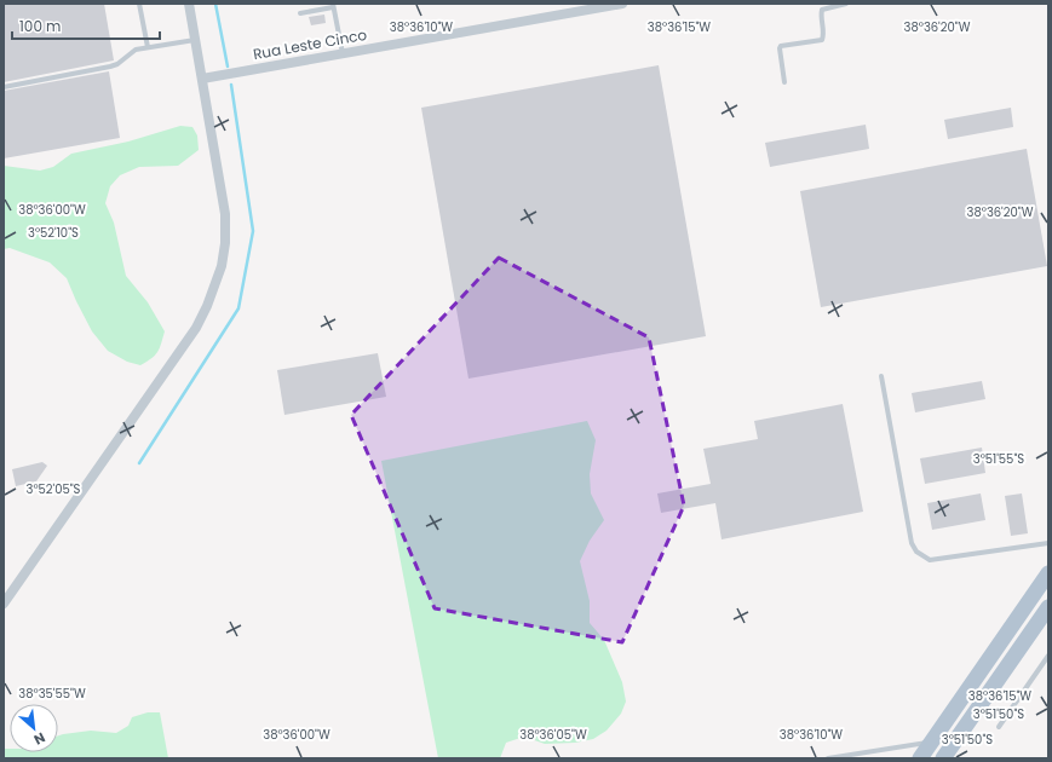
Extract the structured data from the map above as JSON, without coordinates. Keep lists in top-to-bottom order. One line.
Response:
{"streets":{"street":["Rua Leste Cinco"]},"scale_bar":"100 m","north":"bottom right","coordinates":["38°36'10\"W","38°36'15\"W","38°36'20\"W","38°36'00\"W","3°52'10\"S","3°51'55\"S","3°52'05\"S","38°35'55\"W","3°51'50\"S","38°36'05\"W"]}
